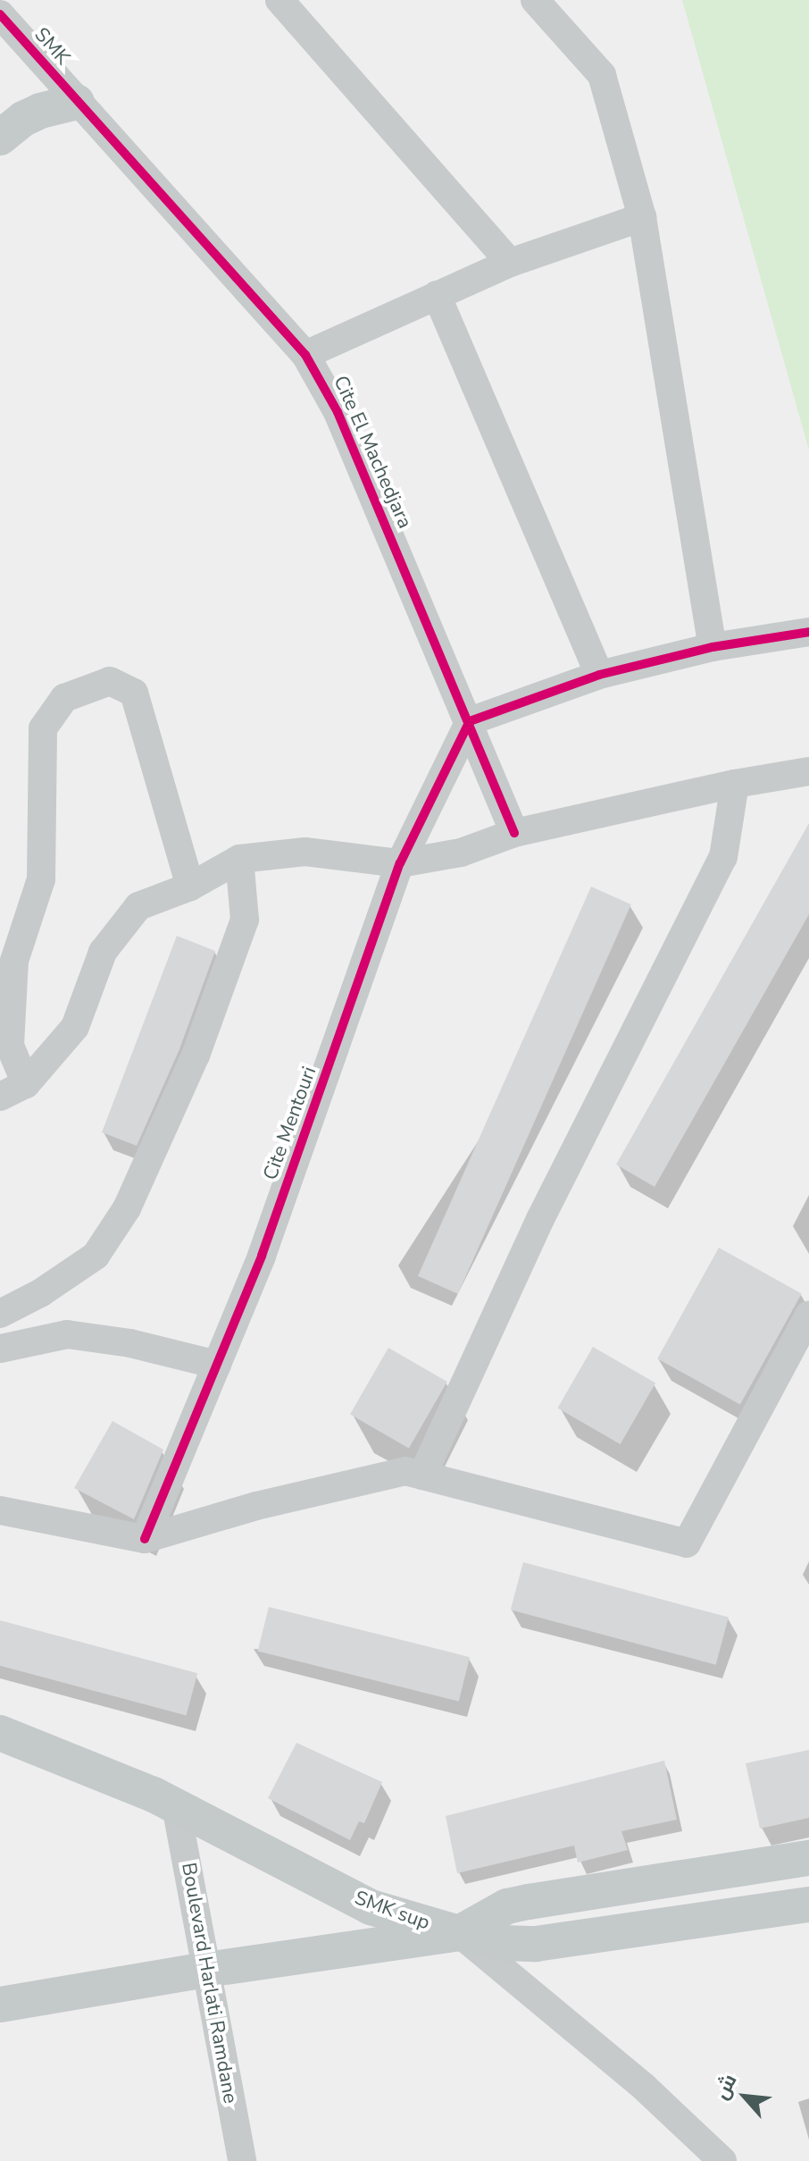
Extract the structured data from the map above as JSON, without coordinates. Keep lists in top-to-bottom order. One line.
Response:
{"streets":{"main road":["SMK sup"],"street":["SMK","Cite El Machedjara","Cite Mentouri","Boulevard Harlati Ramdane"]},"crossings":[["SMK","Cite El Machedjara"],["Cite El Machedjara","Cite Mentouri"],["SMK sup","Boulevard Harlati Ramdane"]],"north":"top left"}
